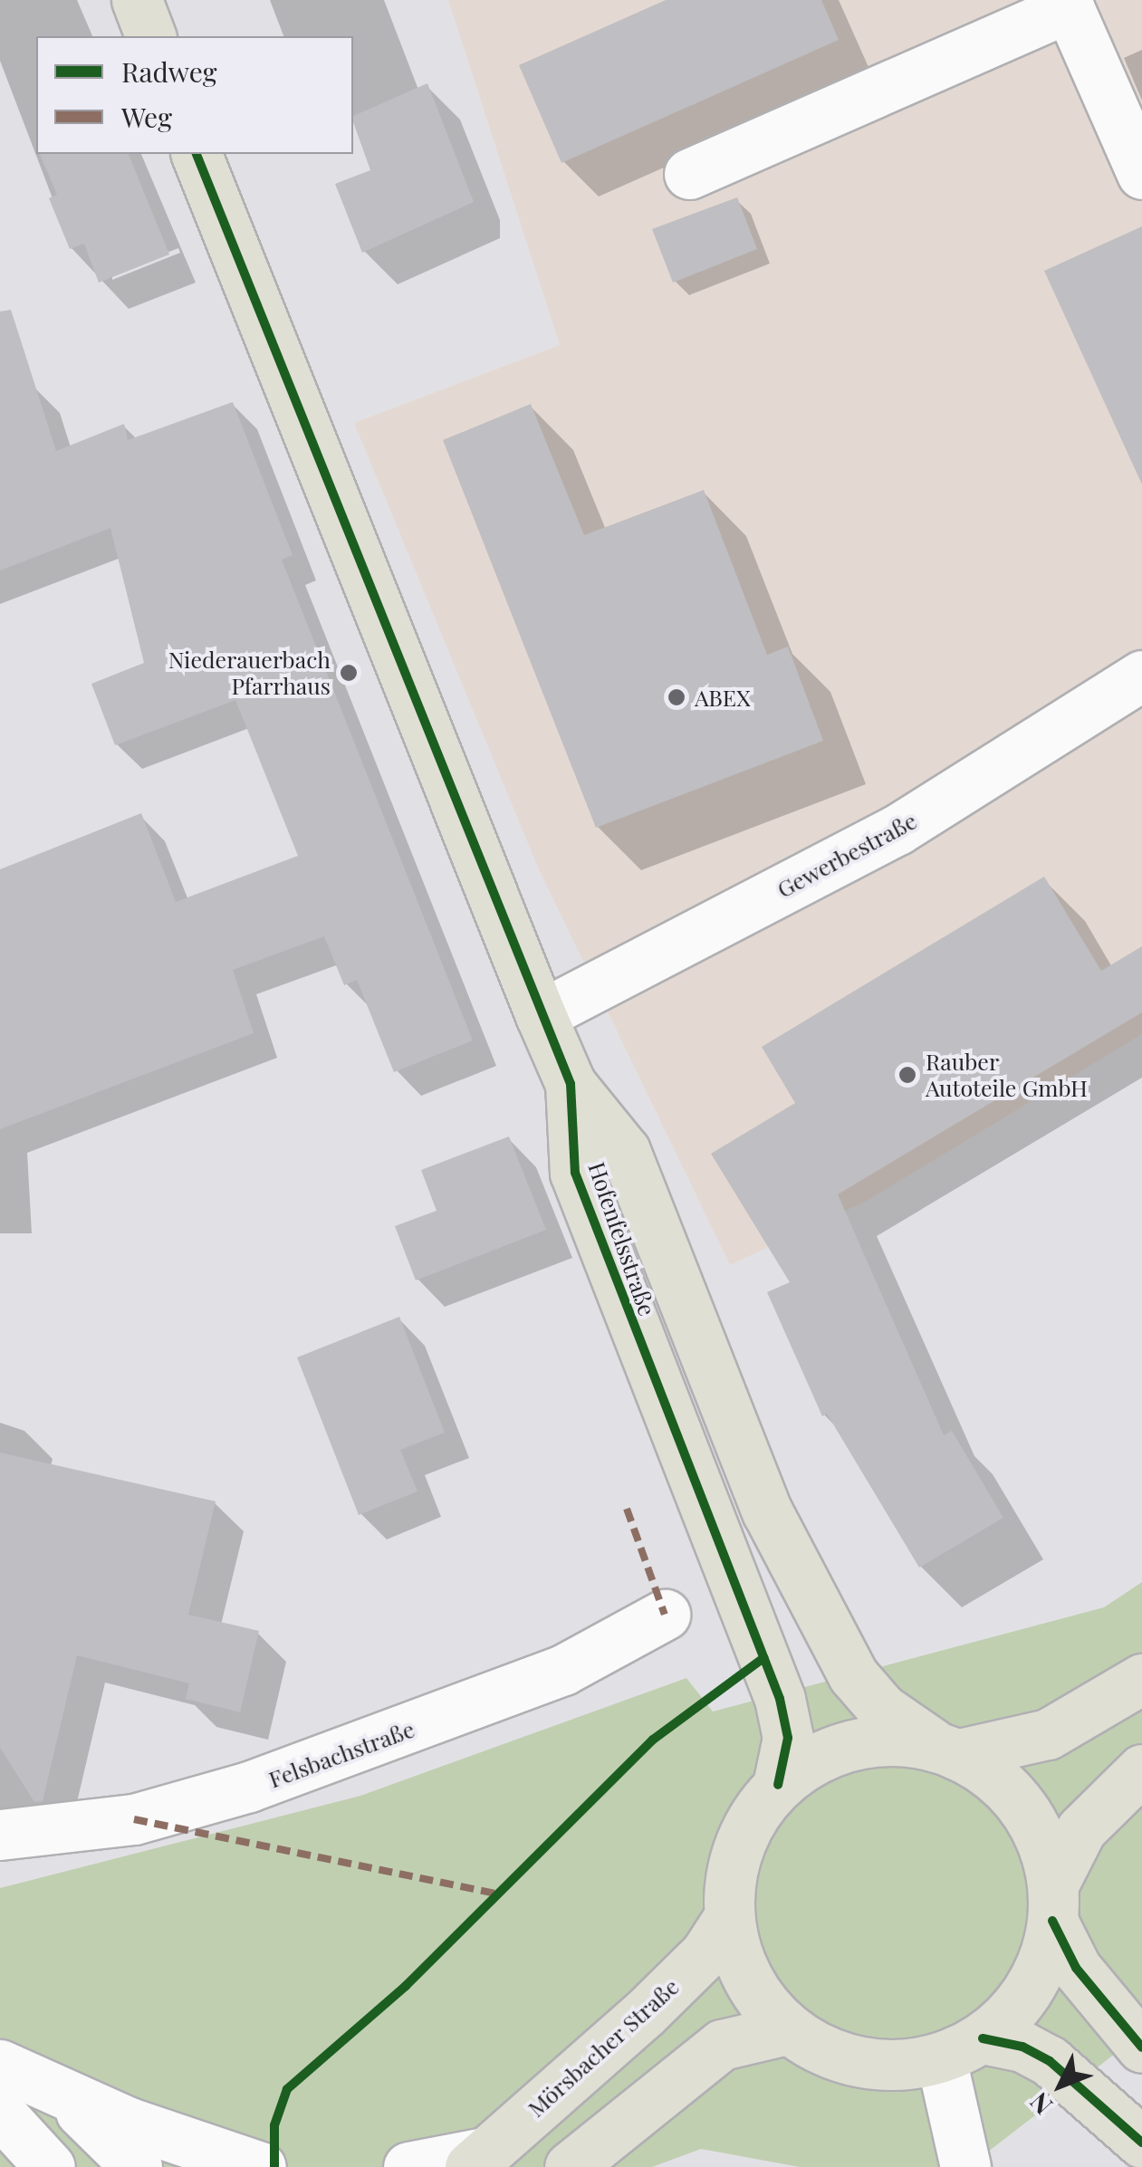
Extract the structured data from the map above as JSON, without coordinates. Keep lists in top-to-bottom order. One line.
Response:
{"streets":{"main road":["Hofenfelsstraße","Mörsbacher Straße"],"street":["Gewerbestraße","Felsbachstraße"]},"crossings":[["Gewerbestraße","Hofenfelsstraße"],["Hofenfelsstraße","Mörsbacher Straße"]],"places":["Niederauerbach Pfarrhaus","ABEX","Rauber Autoteile GmbH"],"legend":["Radweg","Weg"],"north":"bottom left"}
